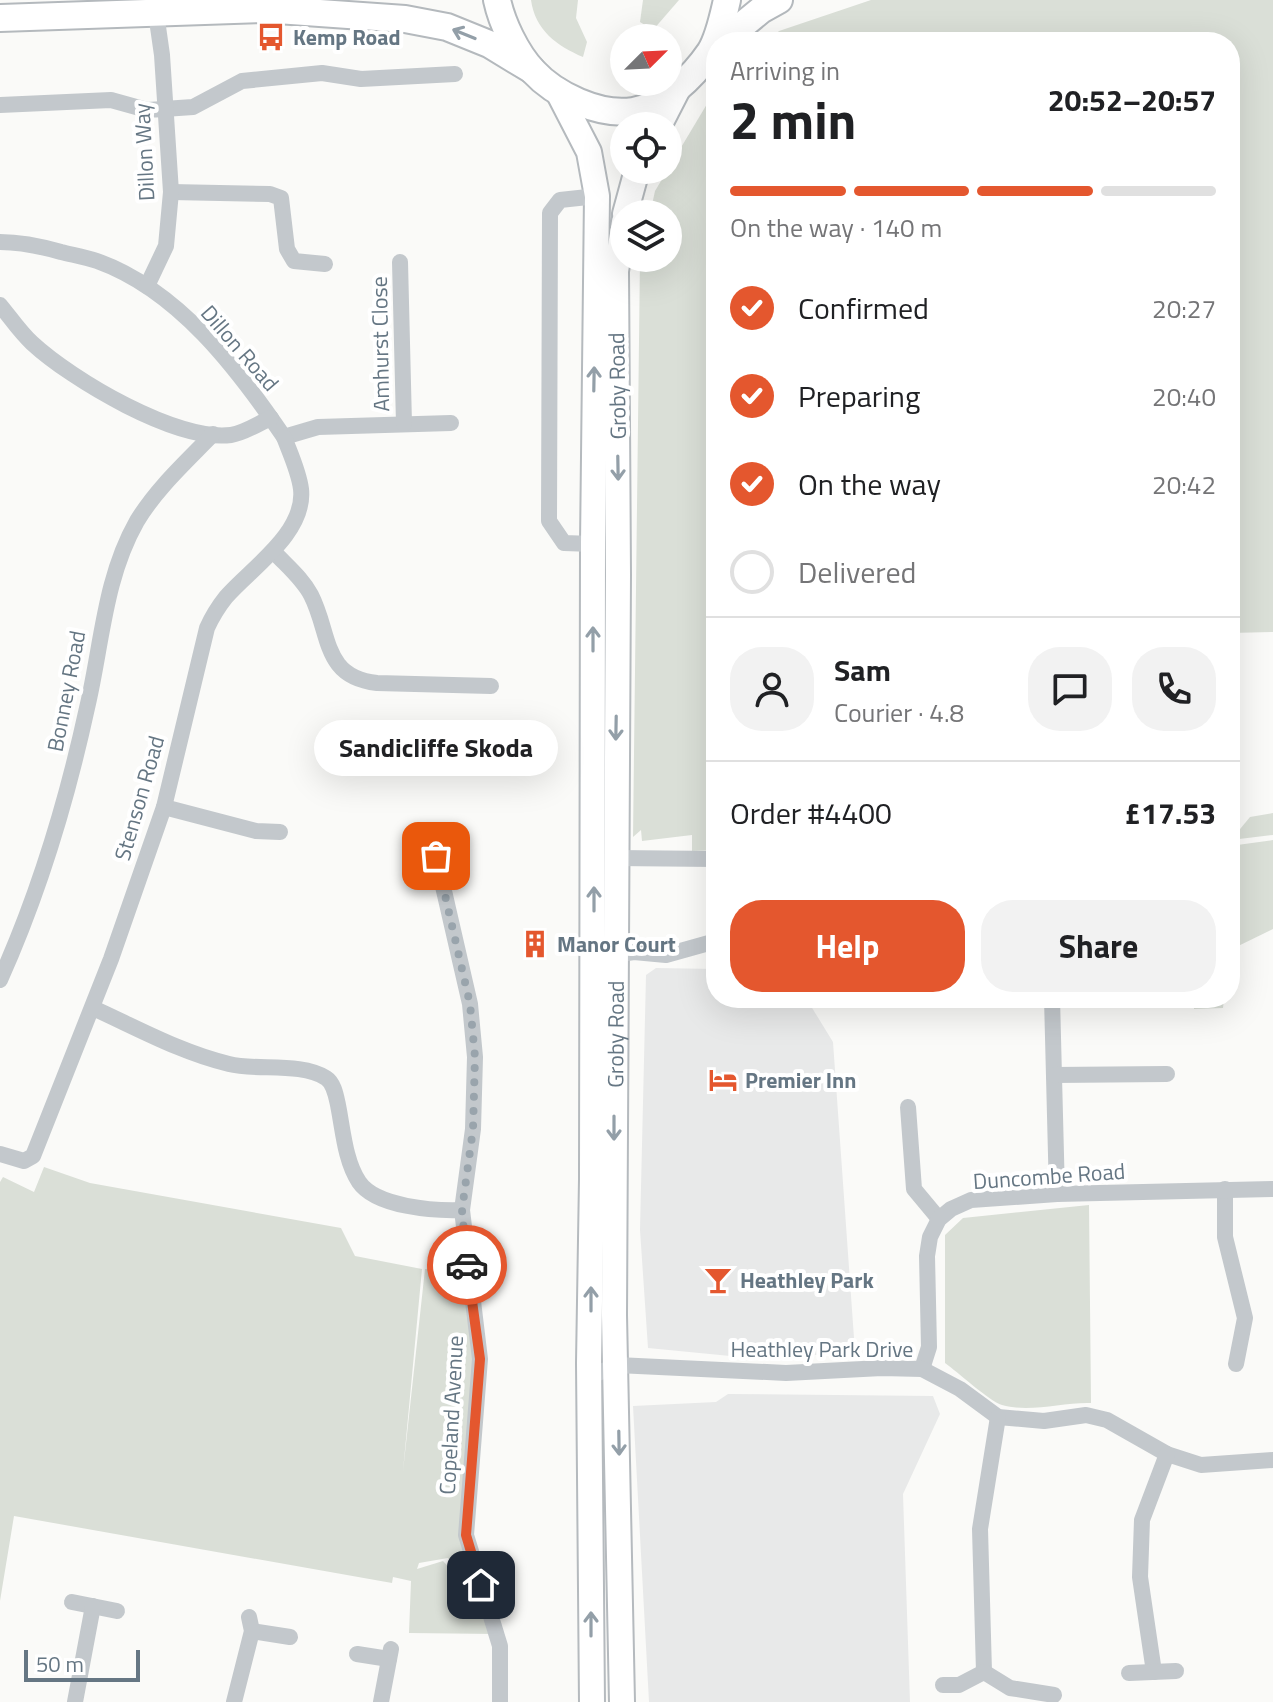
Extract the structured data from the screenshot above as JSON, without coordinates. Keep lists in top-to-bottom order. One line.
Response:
{"streets":{"main road":["Groby Road"],"street":["Dillon Way","Amhurst Close","Dillon Road","Bonney Road","Stenson Road","Duncombe Road","Heathley Park Drive","Copeland Avenue"]},"crossings":[["Dillon Way","Dillon Road"],["Dillon Road","Stenson Road"],["Groby Road","Heathley Park Drive"]],"places":{"bus stop":["Kemp Road"],"other":["Sandicliffe Skoda"],"building":["Manor Court"],"hotel":["Premier Inn"],"bar":["Heathley Park"]},"scale_bar":"50 m","north":"top right","page":{"heading":["2 min","Arriving in","20:52–20:57"],"panel":["Sam","Courier · 4.8","Order #4400","£17.53"],"bar":"On the way · 140 m","list":[["Confirmed","20:27"],["Preparing","20:40"],["On the way","20:42"],"Delivered"],"bubble":"Sandicliffe Skoda","buttons":["Help","Share"],"scale":"50 m"}}
